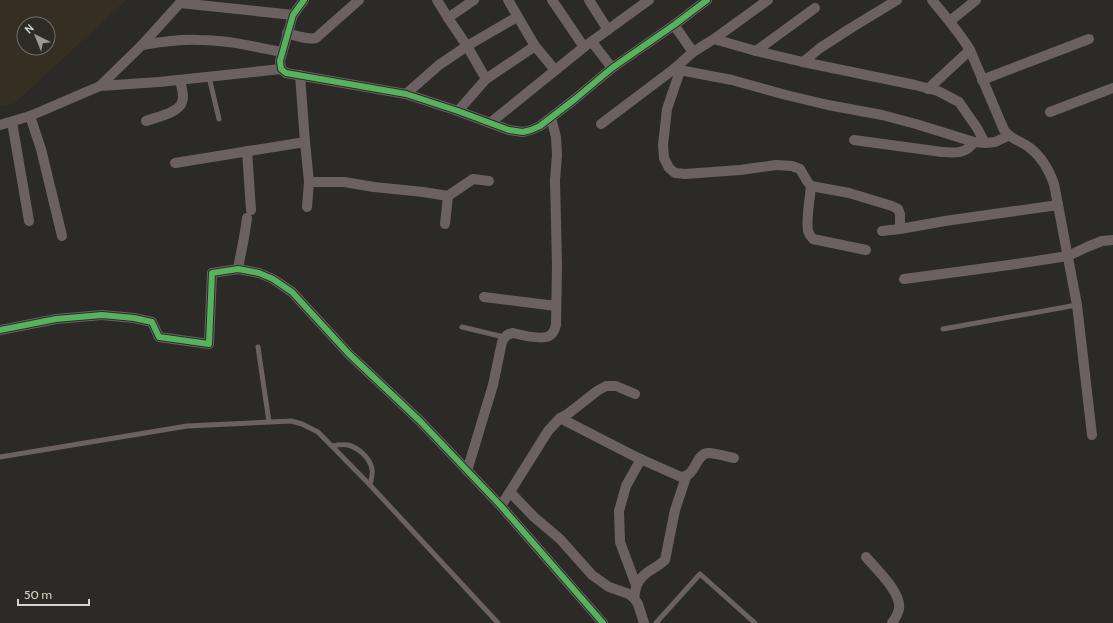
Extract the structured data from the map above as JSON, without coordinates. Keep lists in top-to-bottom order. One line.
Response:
{"scale_bar":"50 m","north":"top left"}
